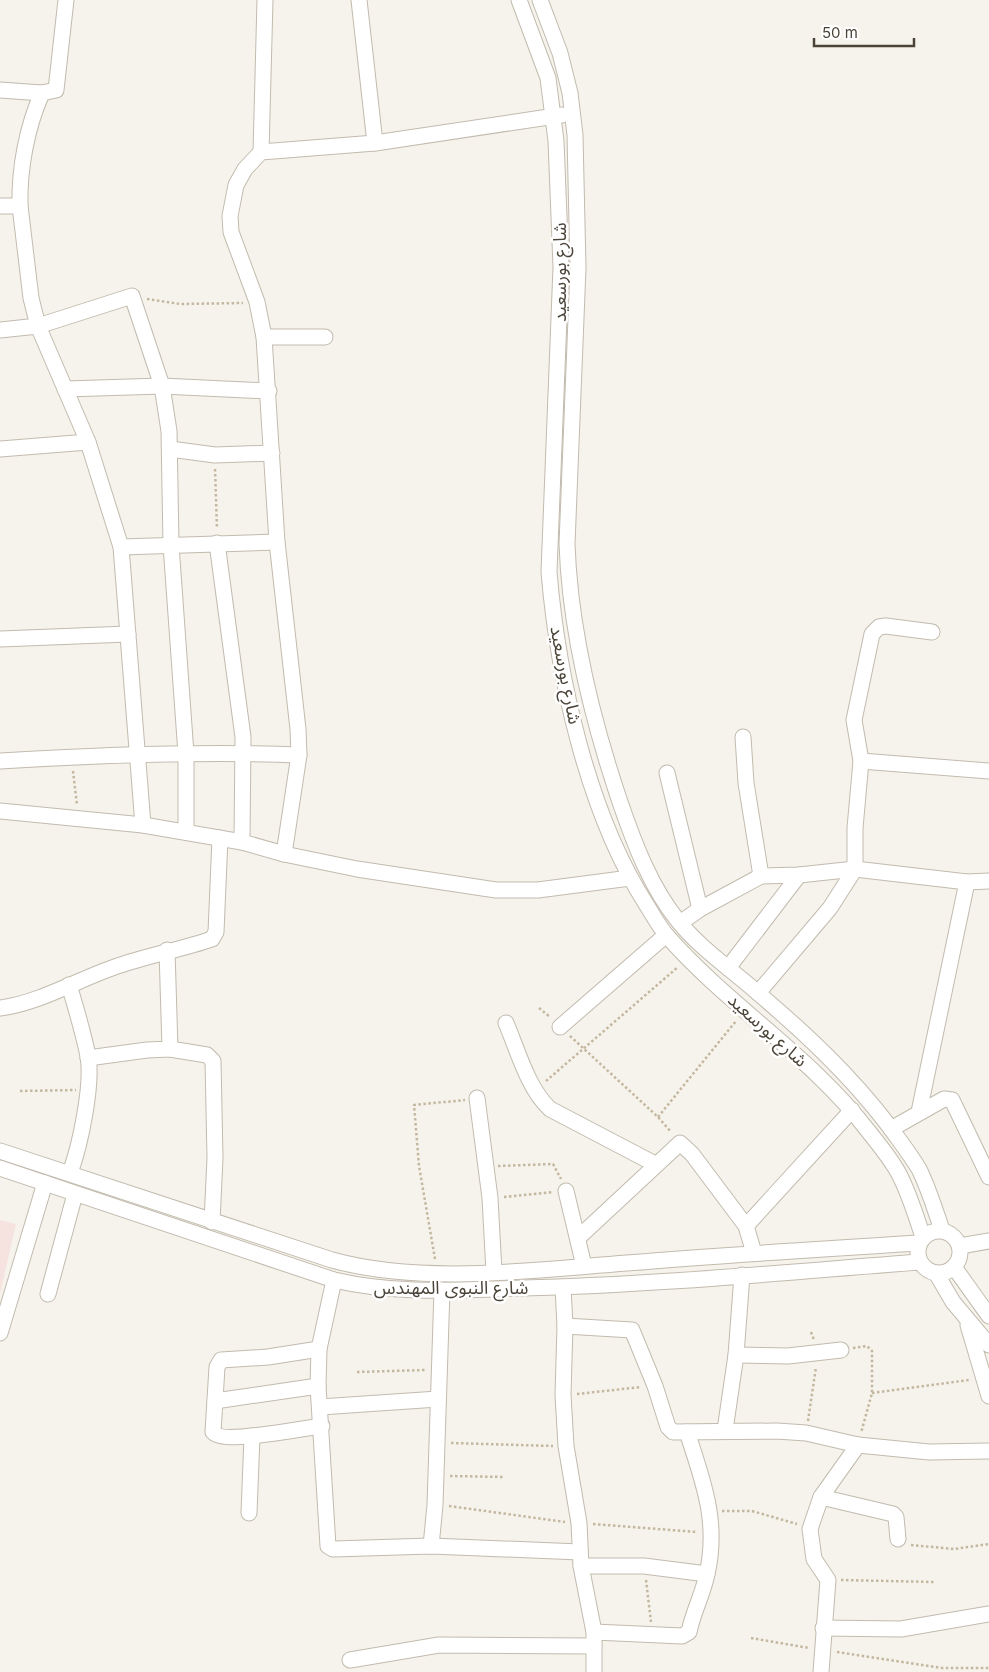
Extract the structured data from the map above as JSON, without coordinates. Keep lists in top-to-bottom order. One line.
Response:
{"streets":{"street":["شارع بورسعيد","شارع النبوى المهندس"]},"crossings":[["شارع بورسعيد","شارع النبوى المهندس"]],"scale_bar":"50 m"}
